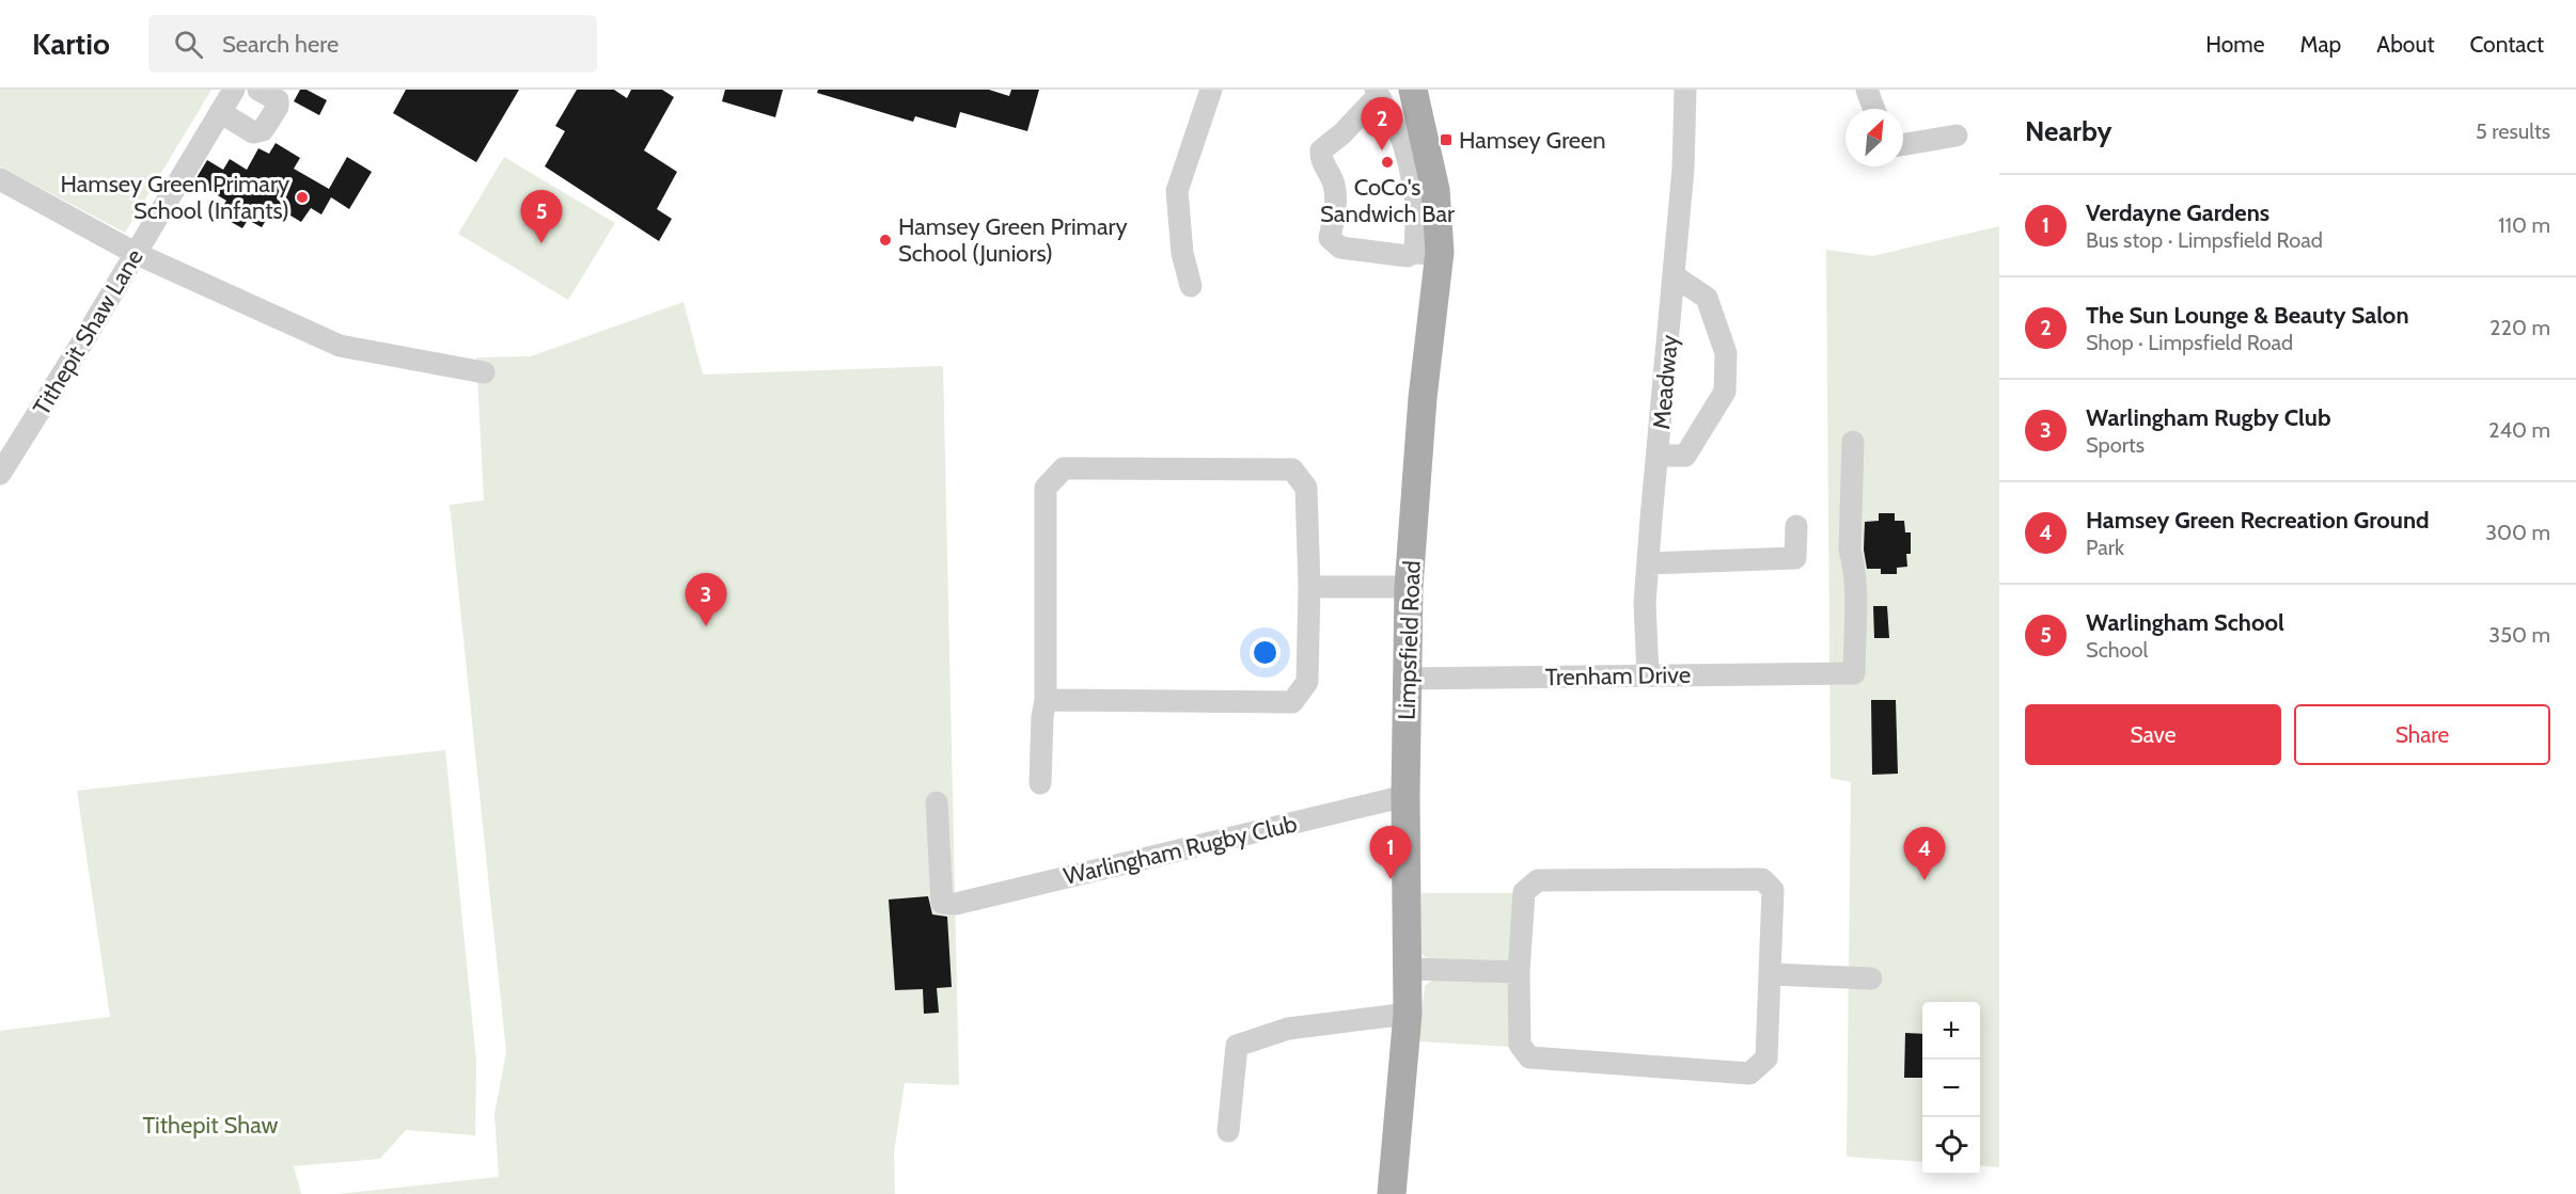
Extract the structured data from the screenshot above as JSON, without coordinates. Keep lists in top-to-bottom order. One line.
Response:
{"streets":{"main road":["Limpsfield Road"],"street":["Tithepit Shaw Lane","Meadway","Trenham Drive","Warlingham Rugby Club"]},"crossings":[["Meadway","Trenham Drive"],["Limpsfield Road","Trenham Drive"],["Limpsfield Road","Warlingham Rugby Club"]],"parks":["Tithepit Shaw"],"places":{"transit":["Hamsey Green"],"other":["CoCo's Sandwich Bar","Hamsey Green Primary School (Infants)","Hamsey Green Primary School (Juniors)"]},"north":"top right","page":{"header":"Kartio","search":"Search here","nav":["Home","Map","About","Contact"],"heading":["Nearby","5 results"],"pins":["2","5","3","1","4"],"list":[{"mark":"1","name":"Verdayne Gardens","note":"Bus stop · Limpsfield Road","value":"110 m"},{"mark":"2","name":"The Sun Lounge & Beauty Salon","note":"Shop · Limpsfield Road","value":"220 m"},{"mark":"3","name":"Warlingham Rugby Club","note":"Sports","value":"240 m"},{"mark":"4","name":"Hamsey Green Recreation Ground","note":"Park","value":"300 m"},{"mark":"5","name":"Warlingham School","note":"School","value":"350 m"}],"buttons":["Save","Share"],"map_buttons":["+","−"]}}
